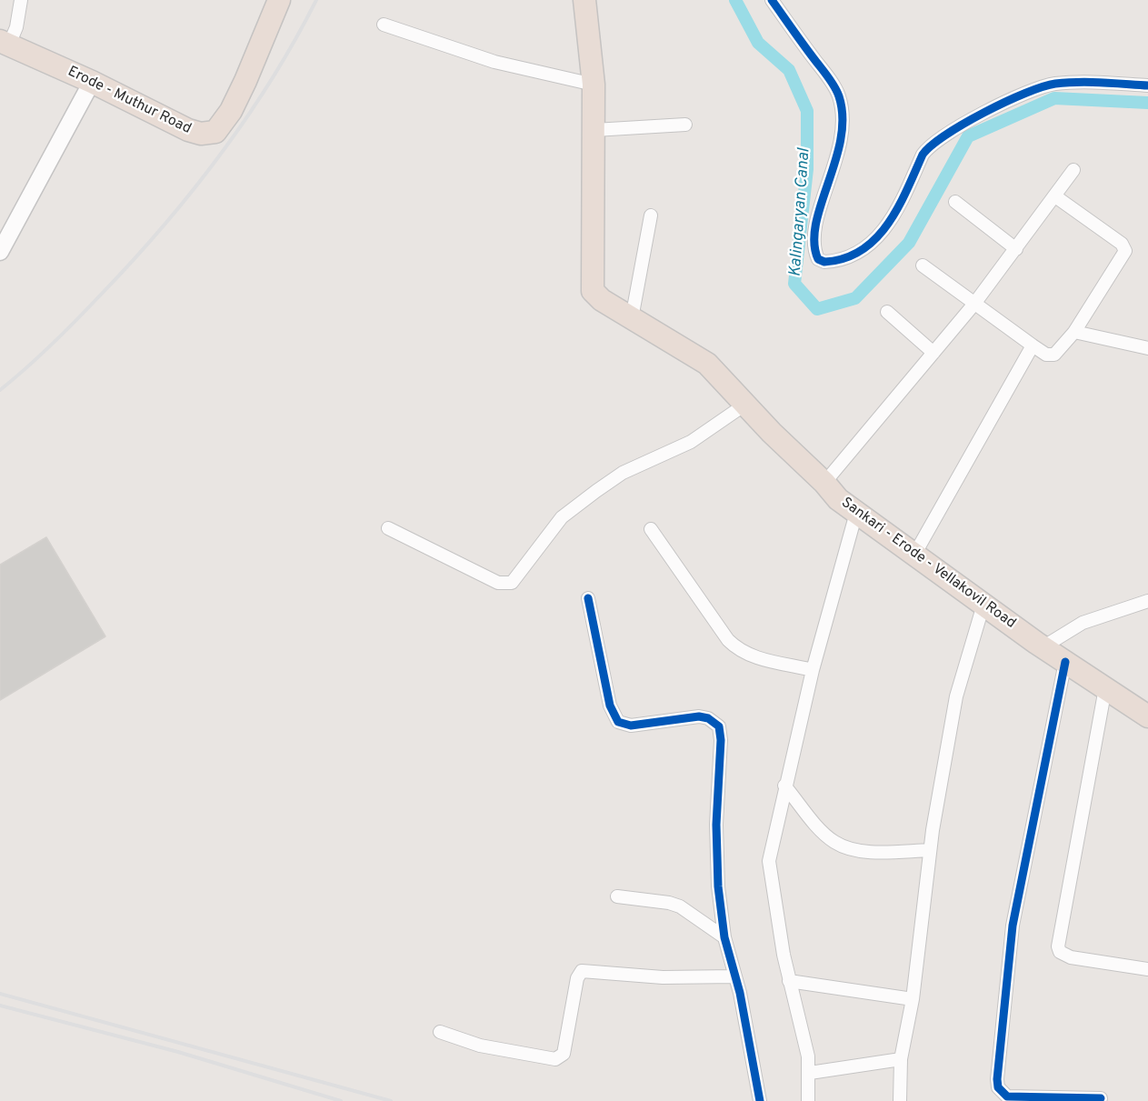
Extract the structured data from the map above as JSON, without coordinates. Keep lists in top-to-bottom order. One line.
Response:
{"streets":{"highway":["Erode - Muthur Road","Sankari - Erode - Vellakovil Road"]},"water":["Kalingaryan Canal"]}
